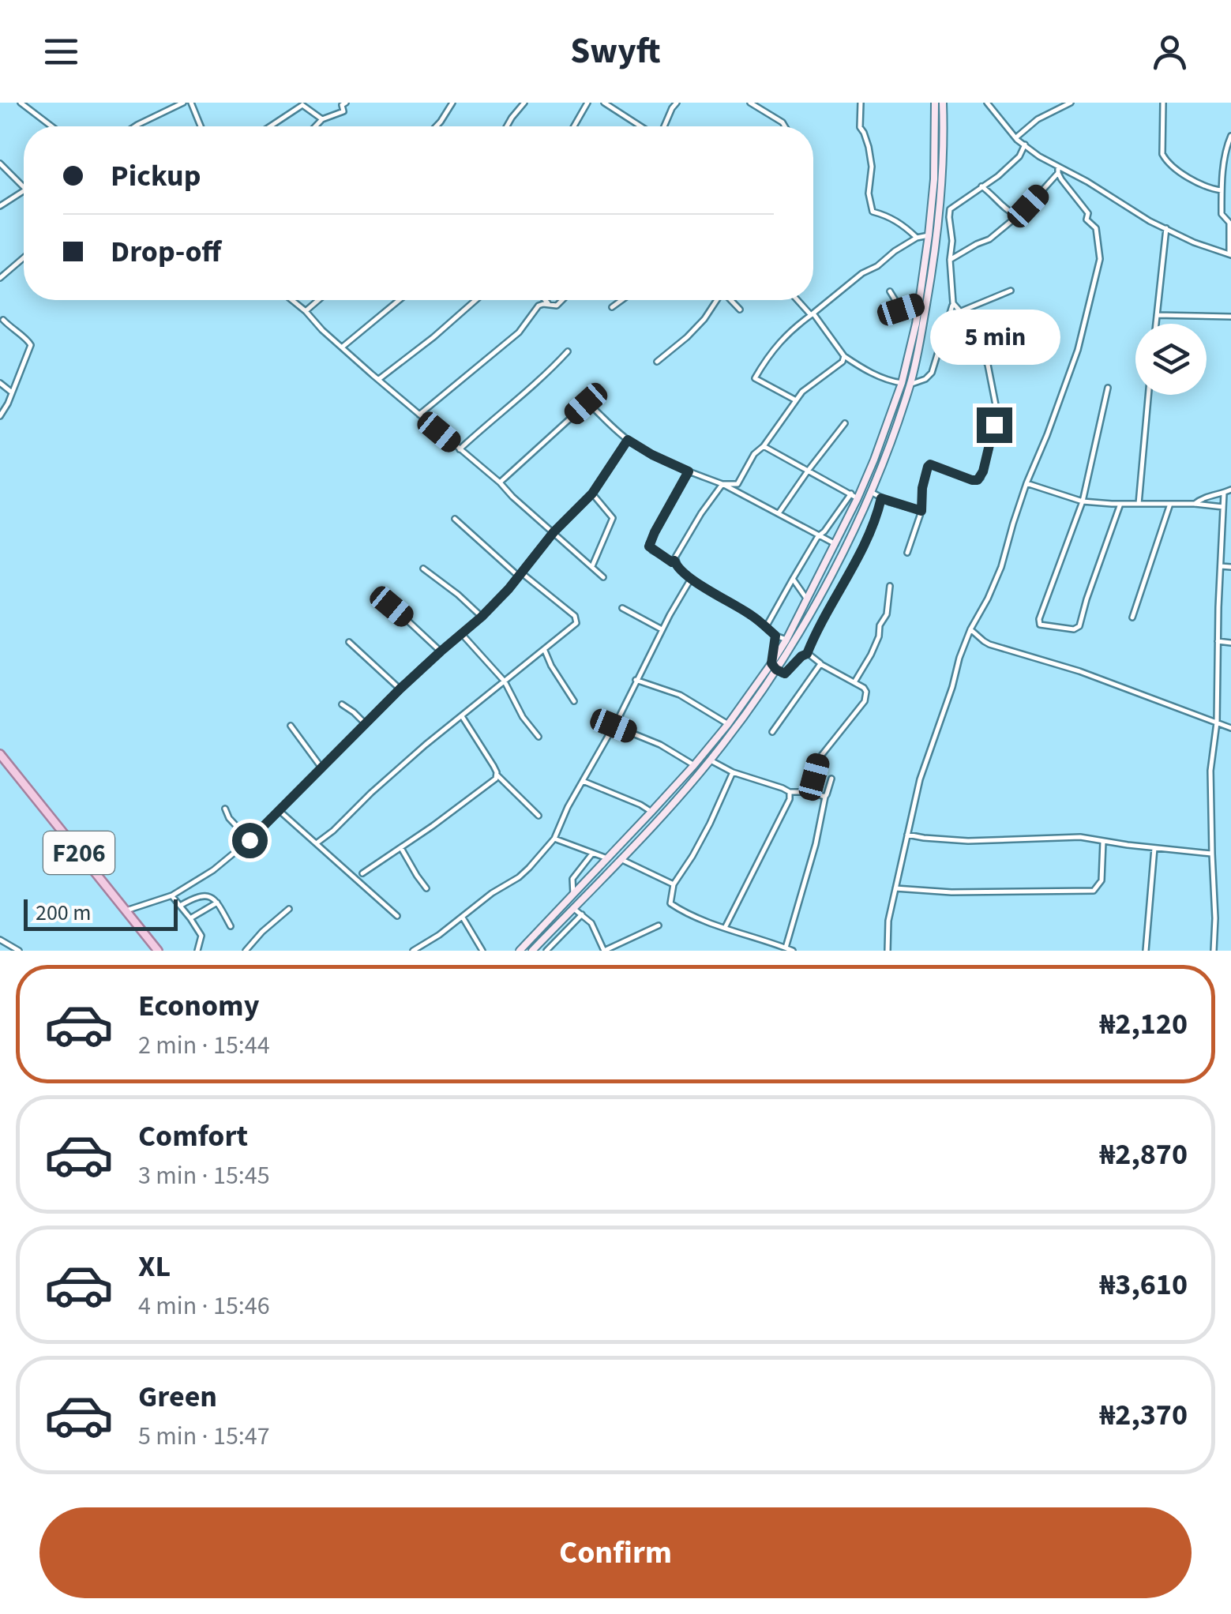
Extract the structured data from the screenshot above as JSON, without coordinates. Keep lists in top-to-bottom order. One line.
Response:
{"streets":{"main road":["F206"]},"scale_bar":"200 m","page":{"header":"Swyft","banner":["Pickup","Drop-off"],"bubble":"5 min","scale":"200 m","list":[{"name":"Economy","note":"2 min · 15:44","value":"₦2,120"},{"name":"Comfort","note":"3 min · 15:45","value":"₦2,870"},{"name":"XL","note":"4 min · 15:46","value":"₦3,610"},{"name":"Green","note":"5 min · 15:47","value":"₦2,370"}],"buttons":"Confirm"}}
